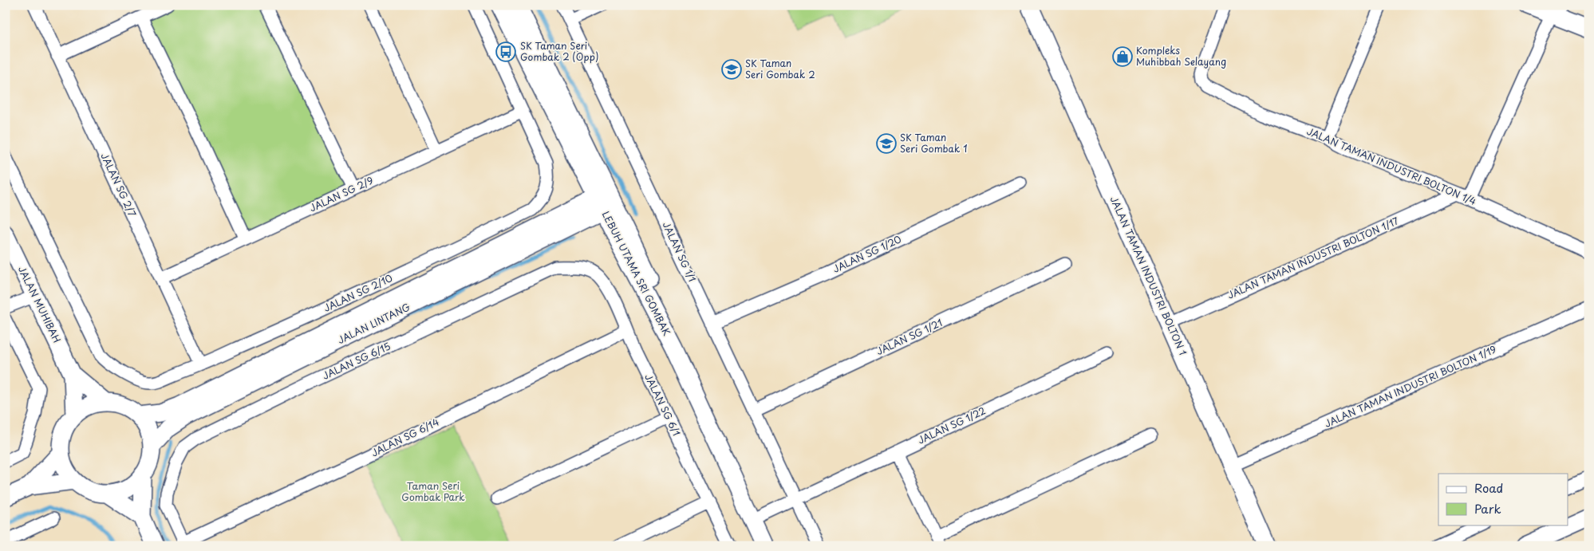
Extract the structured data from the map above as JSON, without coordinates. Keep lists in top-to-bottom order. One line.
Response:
{"streets":{"street":["JALAN TAMAN INDUSTRI BOLTON 1/4","JALAN SG 2/7","JALAN SG 2/9","JALAN SG 1/1","JALAN SG 1/20","JALAN TAMAN INDUSTRI BOLTON 1/17","LEBUH UTAMA SRI GOMBAK","JALAN TAMAN INDUSTRI BOLTON 1","JALAN SG 2/10","JALAN MUHIBAH","JALAN LINTANG","JALAN SG 1/21","JALAN SG 6/15","JALAN TAMAN INDUSTRI BOLTON 1/19","JALAN SG 6/1","JALAN SG 1/22","JALAN SG 6/14"]},"crossings":[["JALAN TAMAN INDUSTRI BOLTON 1/4","JALAN TAMAN INDUSTRI BOLTON 1/17"],["JALAN SG 2/7","JALAN SG 2/9"],["JALAN SG 2/7","JALAN SG 2/10"],["JALAN SG 2/9","JALAN SG 2/10"],["JALAN SG 1/1","JALAN SG 1/20"],["JALAN SG 1/1","JALAN SG 1/21"],["JALAN SG 1/1","JALAN SG 1/22"],["JALAN TAMAN INDUSTRI BOLTON 1/17","JALAN TAMAN INDUSTRI BOLTON 1"],["LEBUH UTAMA SRI GOMBAK","JALAN LINTANG"],["JALAN TAMAN INDUSTRI BOLTON 1","JALAN TAMAN INDUSTRI BOLTON 1/19"],["JALAN MUHIBAH","JALAN LINTANG"],["JALAN SG 6/15","JALAN SG 6/1"],["JALAN SG 6/15","JALAN SG 6/14"],["JALAN SG 6/1","JALAN SG 6/14"]],"parks":["Taman Seri Gombak Park"],"places":{"bus stop":["SK Taman Seri Gombak 2 (Opp)"],"shop":["Kompleks Muhibbah Selayang"],"school or university":["SK Taman Seri Gombak 2","SK Taman Seri Gombak 1"]},"legend":["Road","Park"]}
